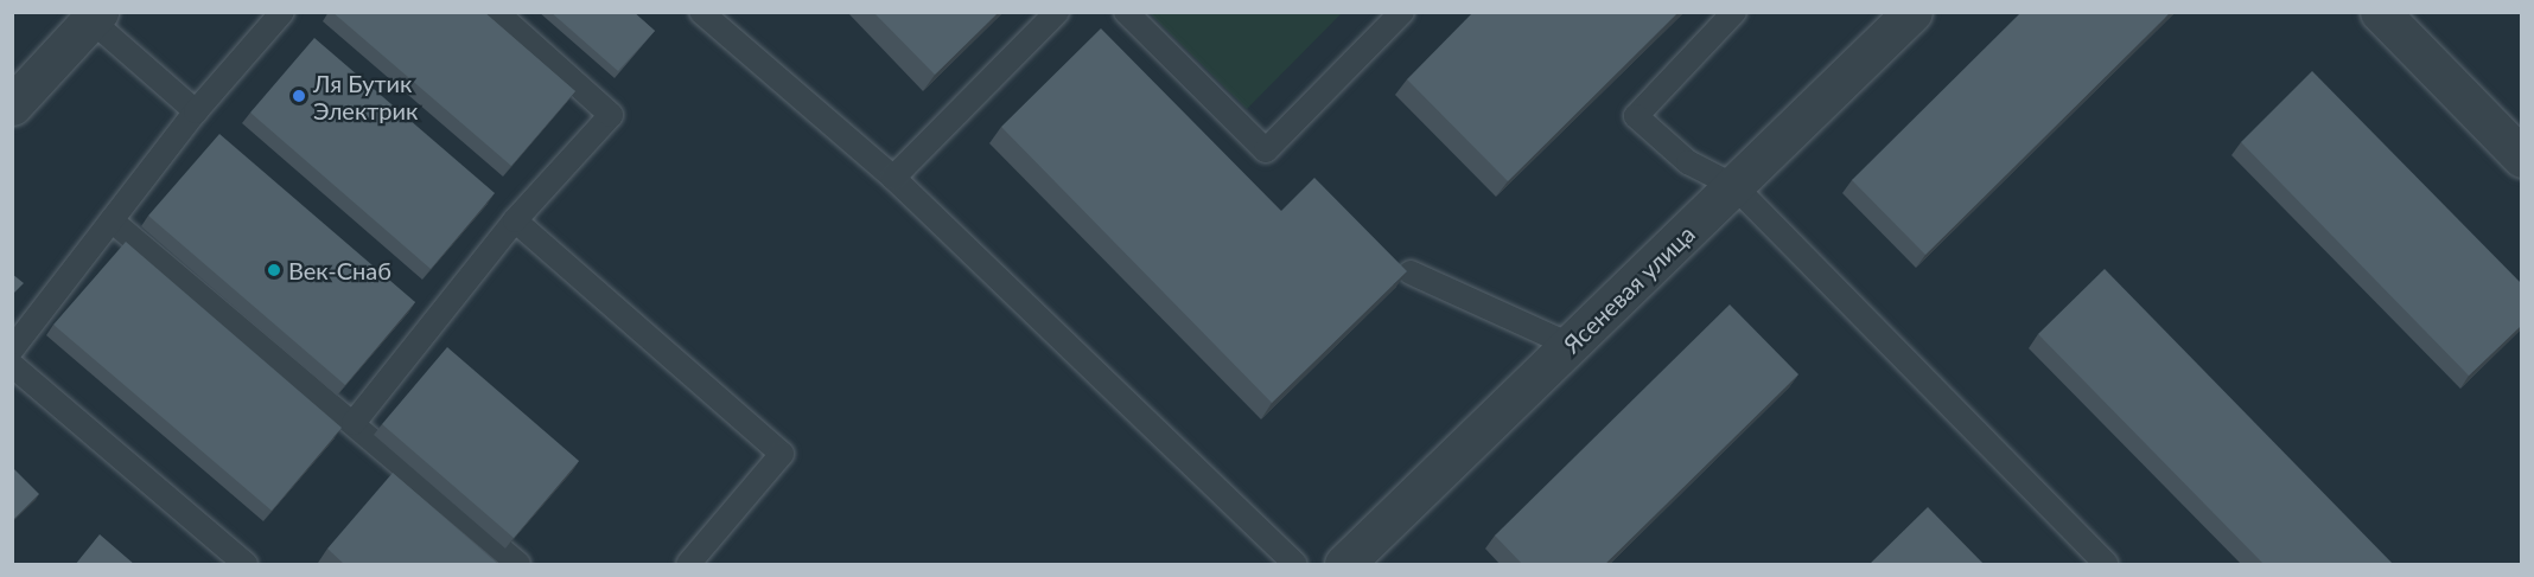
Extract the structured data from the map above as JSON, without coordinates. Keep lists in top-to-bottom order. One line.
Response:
{"streets":{"street":["Ясеневая улица"]},"places":["Ля Бутик Электрик","Век-Снаб"]}
